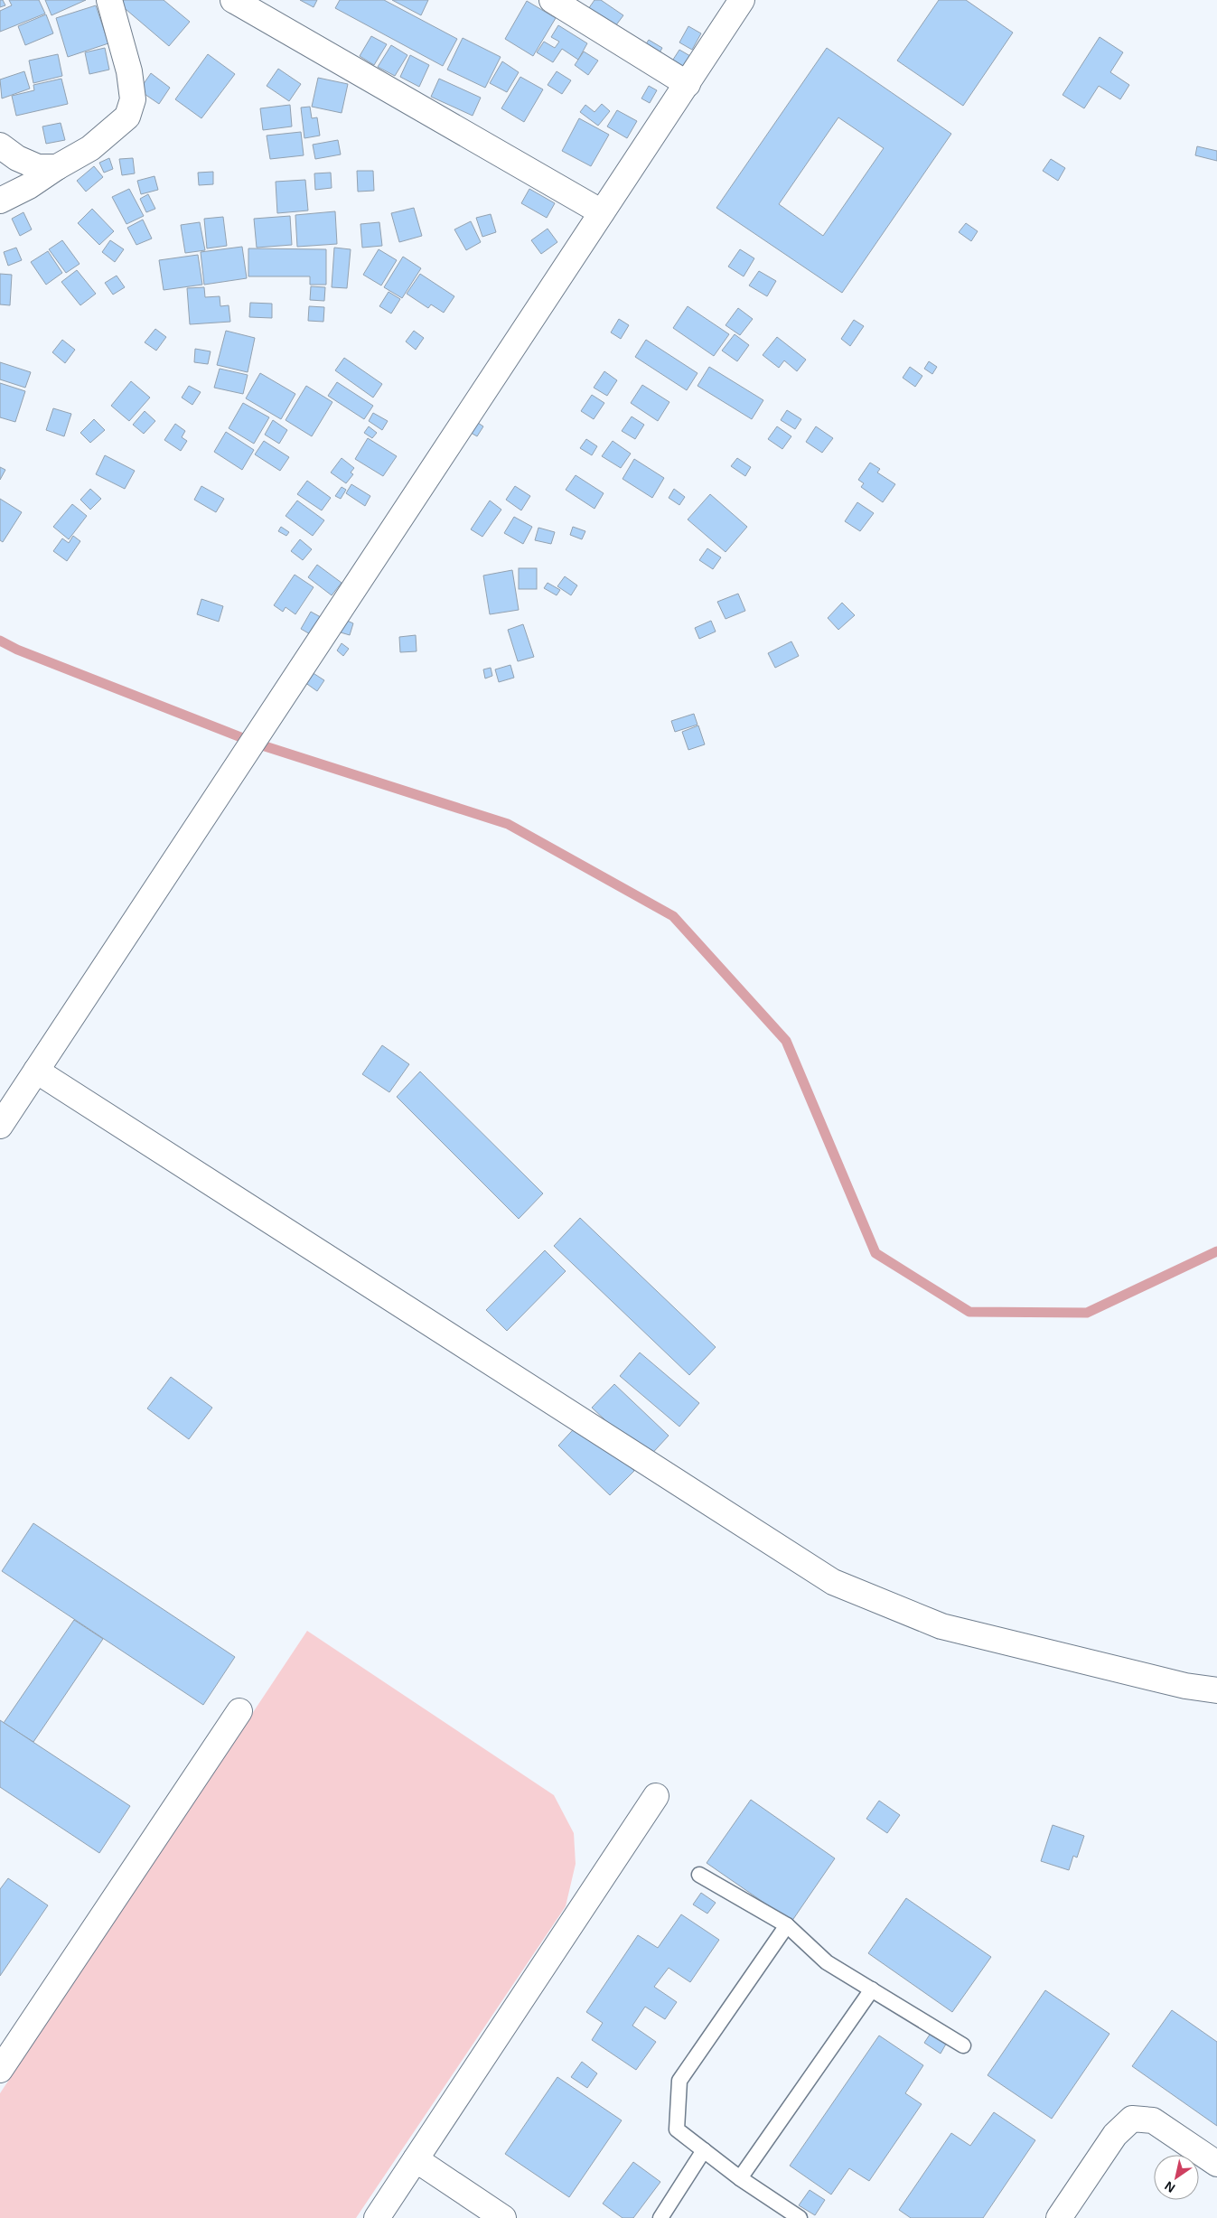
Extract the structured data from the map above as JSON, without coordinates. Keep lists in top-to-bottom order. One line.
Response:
{"north":"bottom left"}
